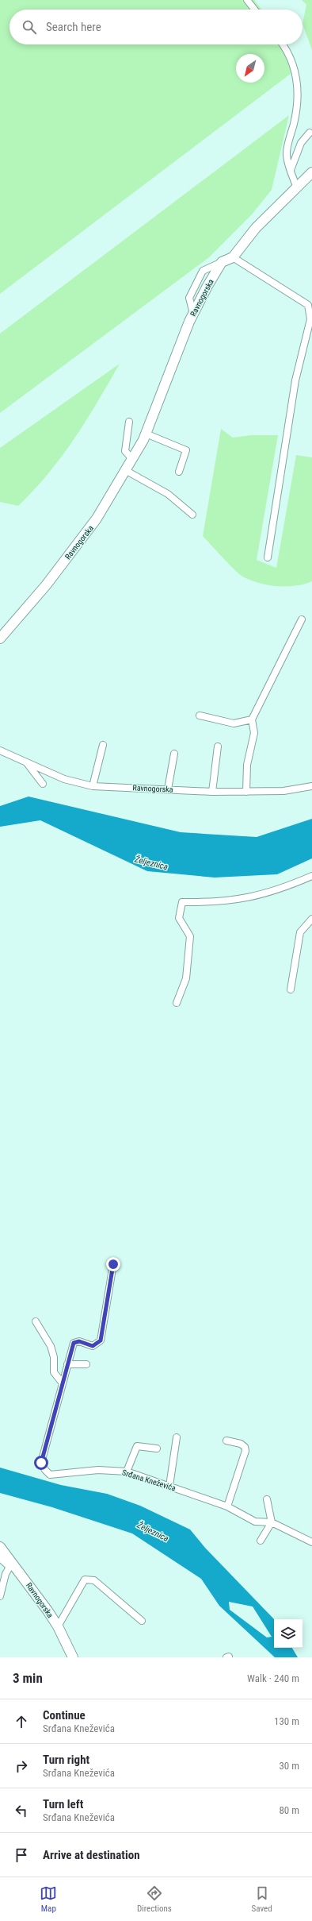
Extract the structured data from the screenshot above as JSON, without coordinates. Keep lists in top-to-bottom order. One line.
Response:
{"streets":{"main road":["Ravnogorska"],"street":["Srđana Kneževića"]},"water":["Željeznica"],"north":"bottom left","page":{"search":"Search here","heading":["3 min","Walk · 240 m"],"list":[["Continue","Srđana Kneževića","130 m"],["Turn right","Srđana Kneževića","30 m"],["Turn left","Srđana Kneževića","80 m"],"Arrive at destination"],"nav":["Map","Directions","Saved"]}}
